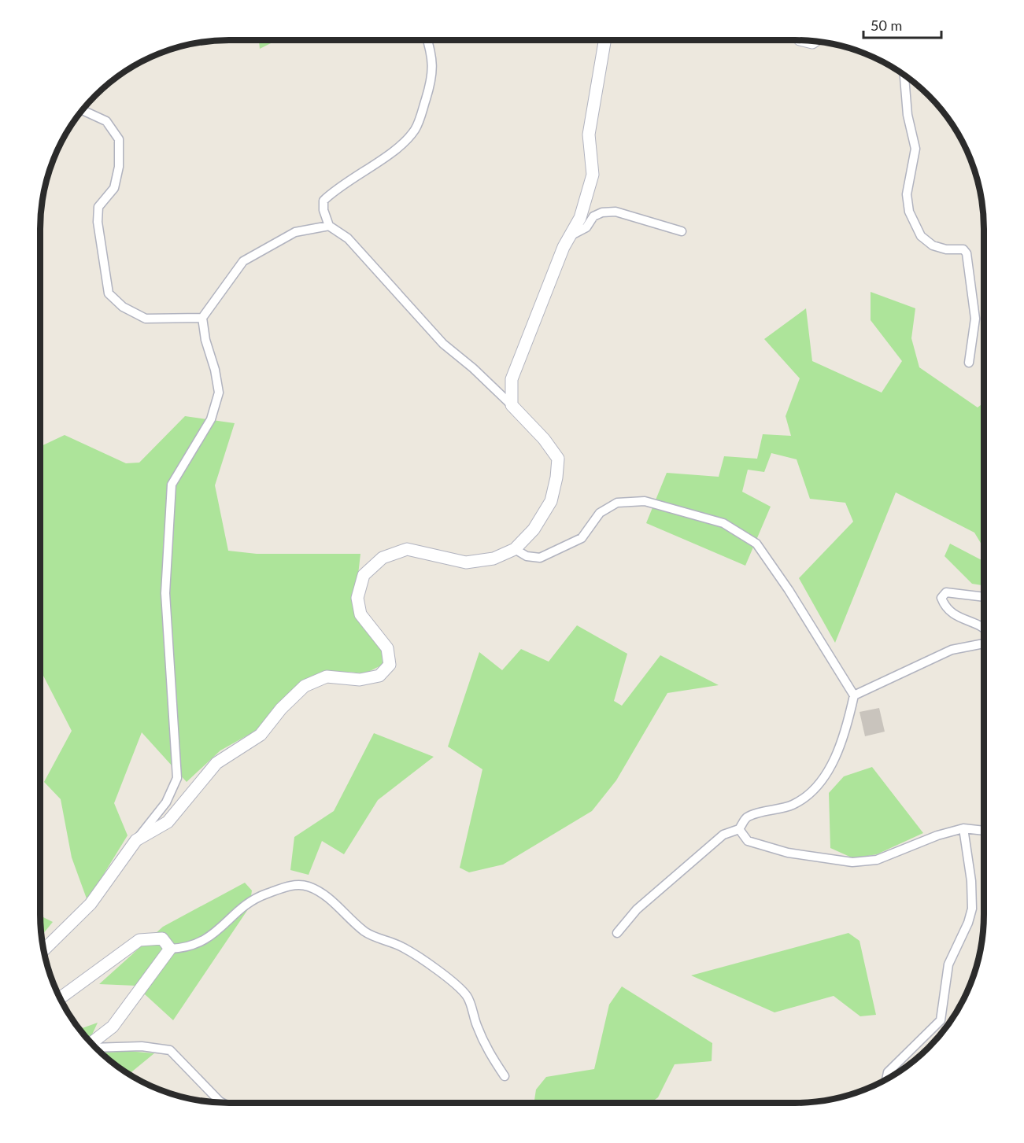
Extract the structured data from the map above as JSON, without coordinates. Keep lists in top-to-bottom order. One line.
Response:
{"scale_bar":"50 m"}
